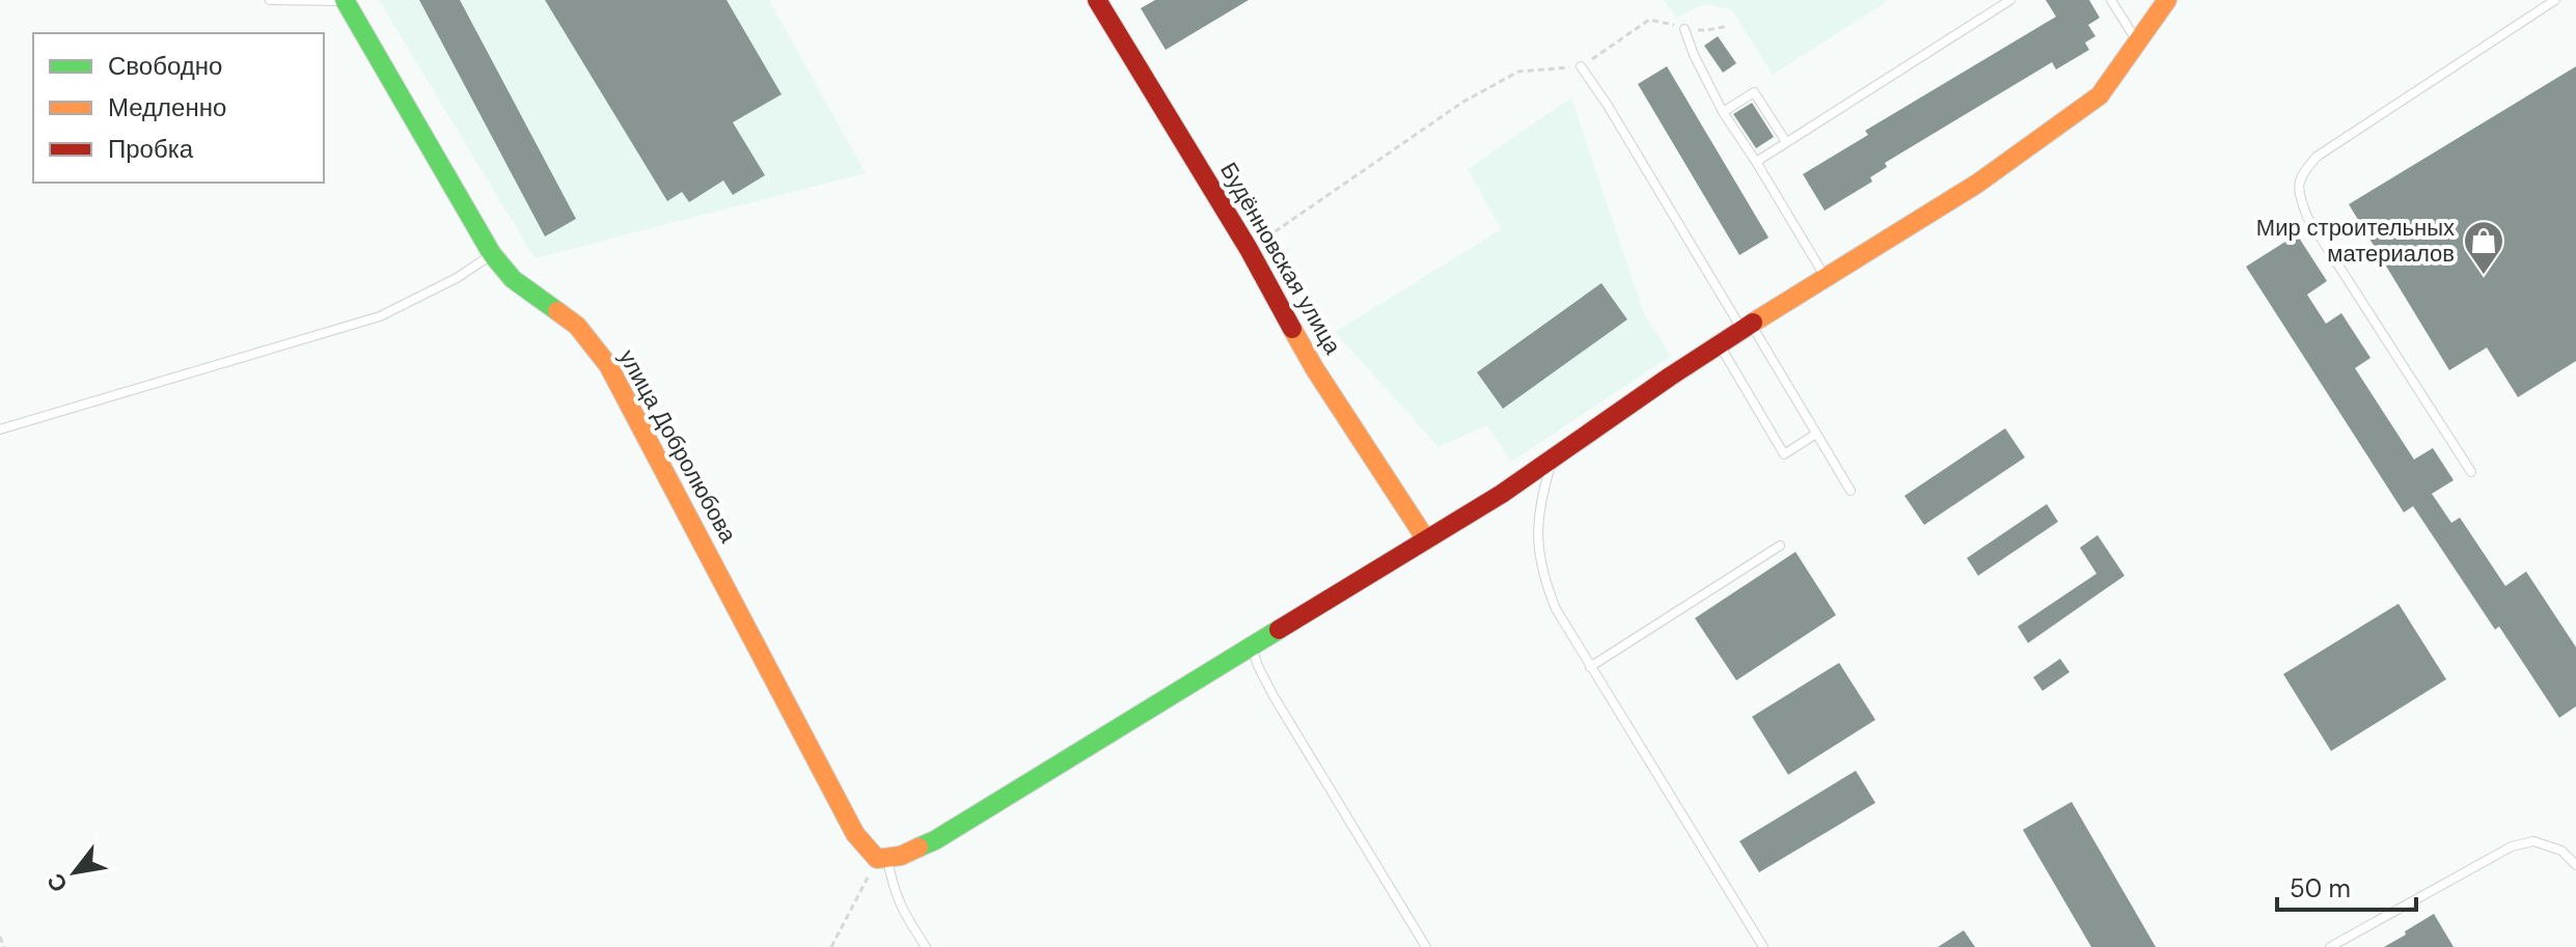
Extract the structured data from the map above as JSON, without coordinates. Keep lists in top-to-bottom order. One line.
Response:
{"streets":{"street":["Будённовская улица","улица Добролюбова"]},"places":{"shop":["Мир строительных материалов"]},"legend":["Свободно","Медленно","Пробка"],"scale_bar":"50 m","north":"bottom left"}
